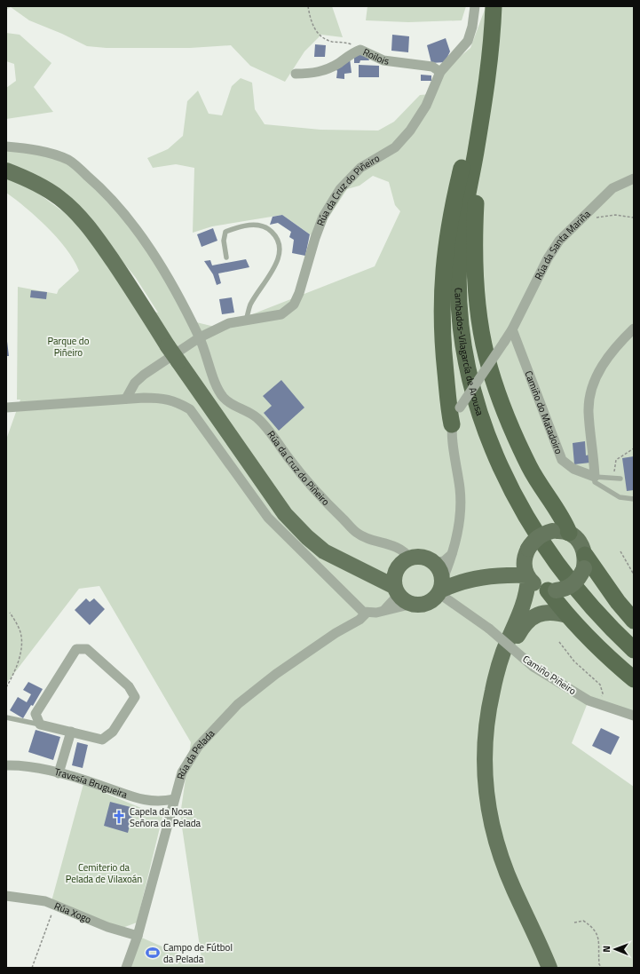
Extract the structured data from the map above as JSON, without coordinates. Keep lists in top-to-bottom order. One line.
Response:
{"streets":{"highway":["Cambados-Vilagarcía de Arousa"],"street":["Roilois","Rúa da Cruz do Piñeiro","Rúa da Santa Mariña","Camiño do Matadoiro","Camiño Piñeiro","Rúa da Pelada","Travesía Brugueira","Rúa Xogo"]},"crossings":[["Roilois","Rúa da Cruz do Piñeiro"],["Rúa da Cruz do Piñeiro","Camiño Piñeiro"],["Rúa da Santa Mariña","Camiño do Matadoiro"],["Rúa da Pelada","Travesía Brugueira"],["Rúa da Pelada","Rúa Xogo"]],"parks":["Parque do Piñeiro","Cemiterio da Pelada de Vilaxoán"],"places":{"church":["Capela da Nosa Señora da Pelada"],"sports":["Campo de Fútbol da Pelada"]},"north":"left"}
